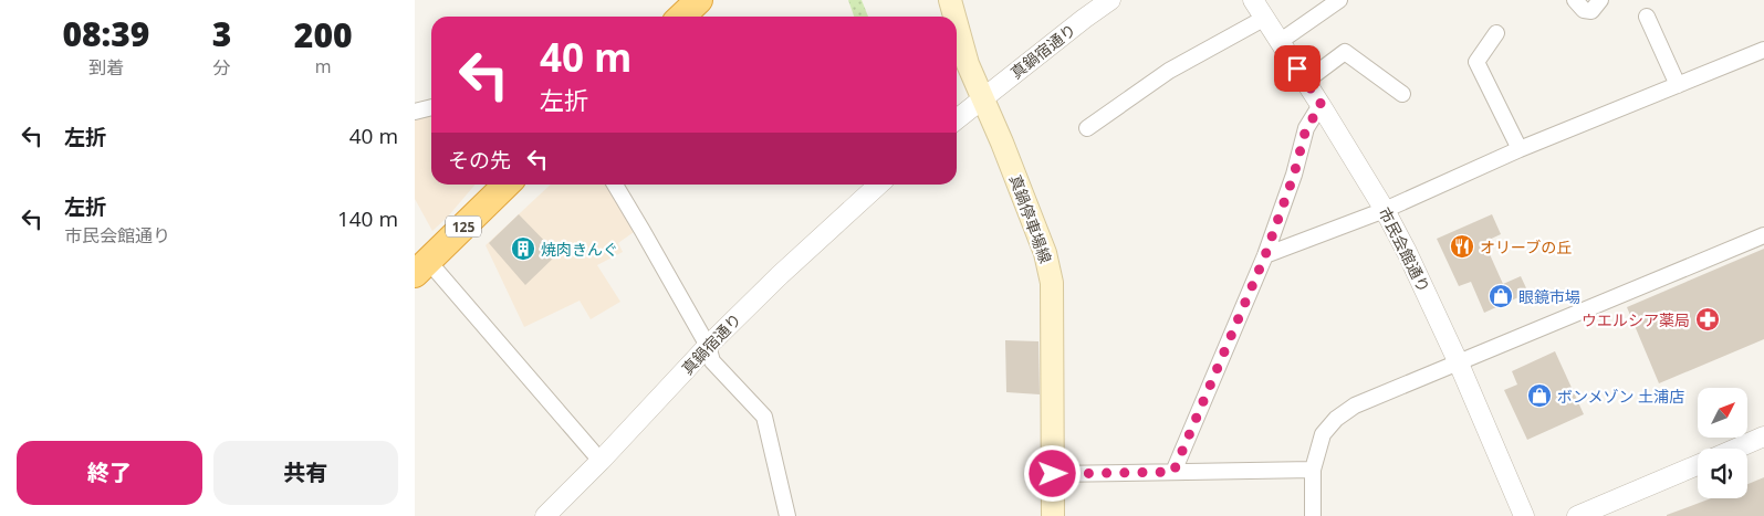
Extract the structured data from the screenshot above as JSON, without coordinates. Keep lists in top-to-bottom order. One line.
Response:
{"streets":{"highway":["125"],"main road":["真鍋停車場線"],"street":["真鍋宿通り","市民会館通り"]},"crossings":[["真鍋宿通り","真鍋停車場線"]],"places":{"restaurant":["オリーブの丘"],"building":["焼肉きんぐ"],"shop":["眼鏡市場","ボンメゾン 土浦店"],"pharmacy":["ウエルシア薬局"]},"north":"top right","page":{"eta":["08:39","到着","3","分","200","m"],"turn":["40 m","左折"],"list":[{"name":"左折","value":"40 m"},{"name":"左折","note":"市民会館通り","value":"140 m"}],"then":"その先","buttons":["終了","共有"]}}
